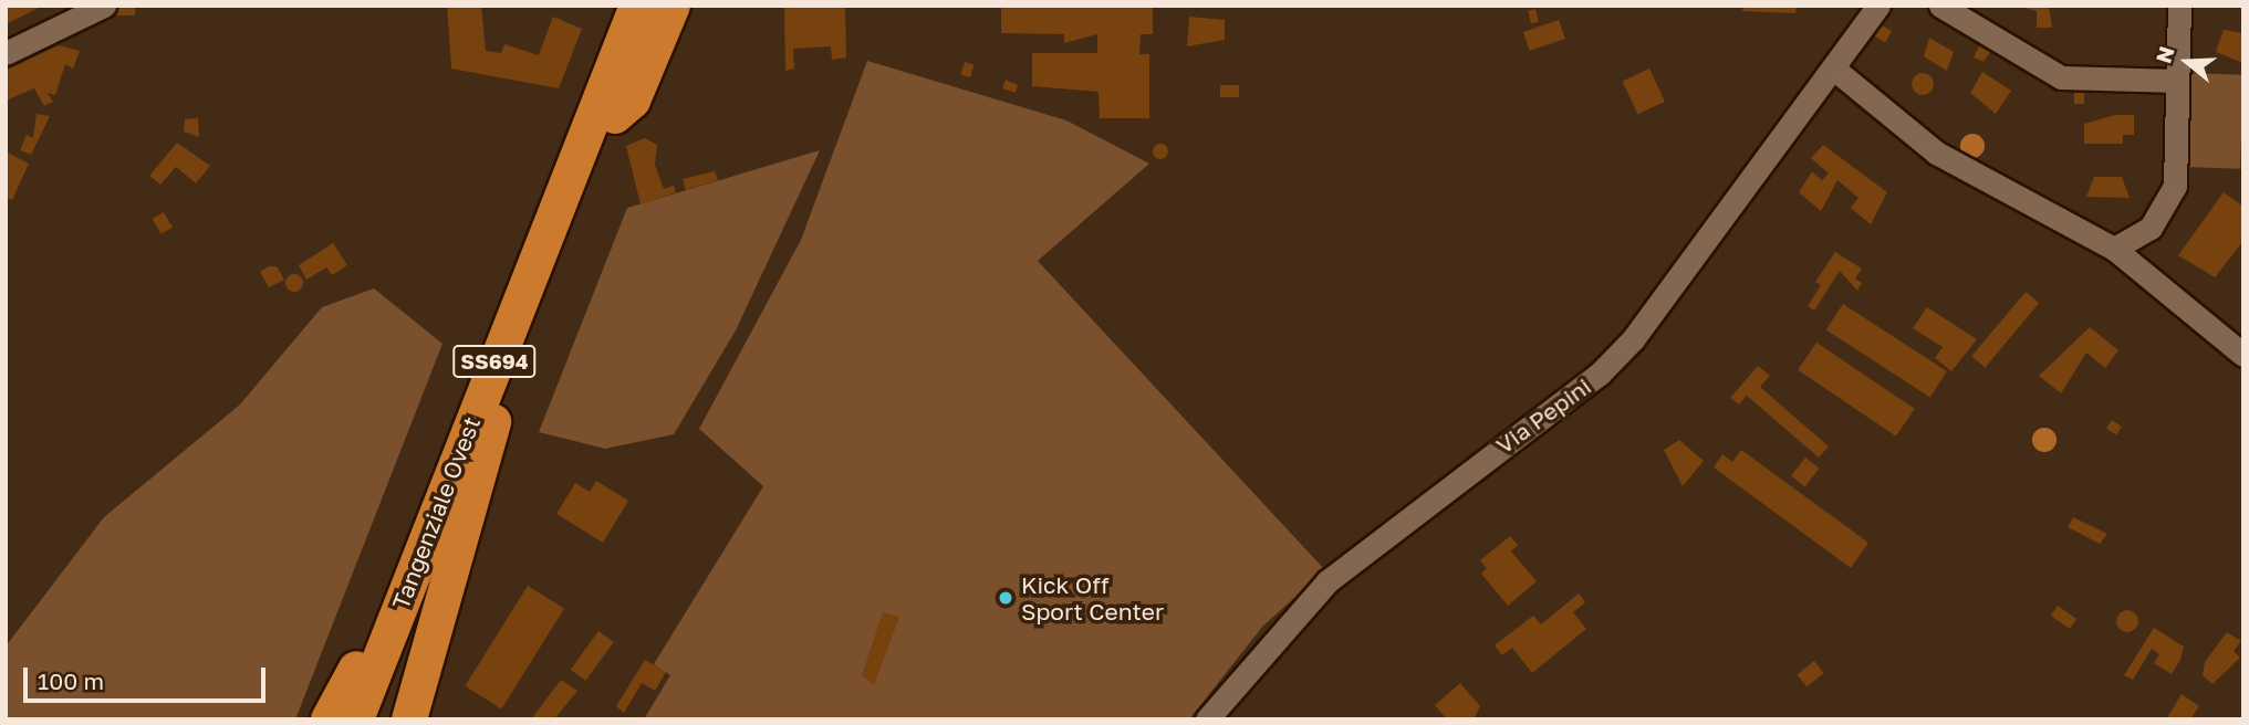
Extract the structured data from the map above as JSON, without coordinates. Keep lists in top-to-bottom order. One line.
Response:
{"streets":{"highway":["SS694","Tangenziale Ovest"],"street":["Via Pepini"]},"places":["Kick Off Sport Center"],"scale_bar":"100 m","north":"left"}
